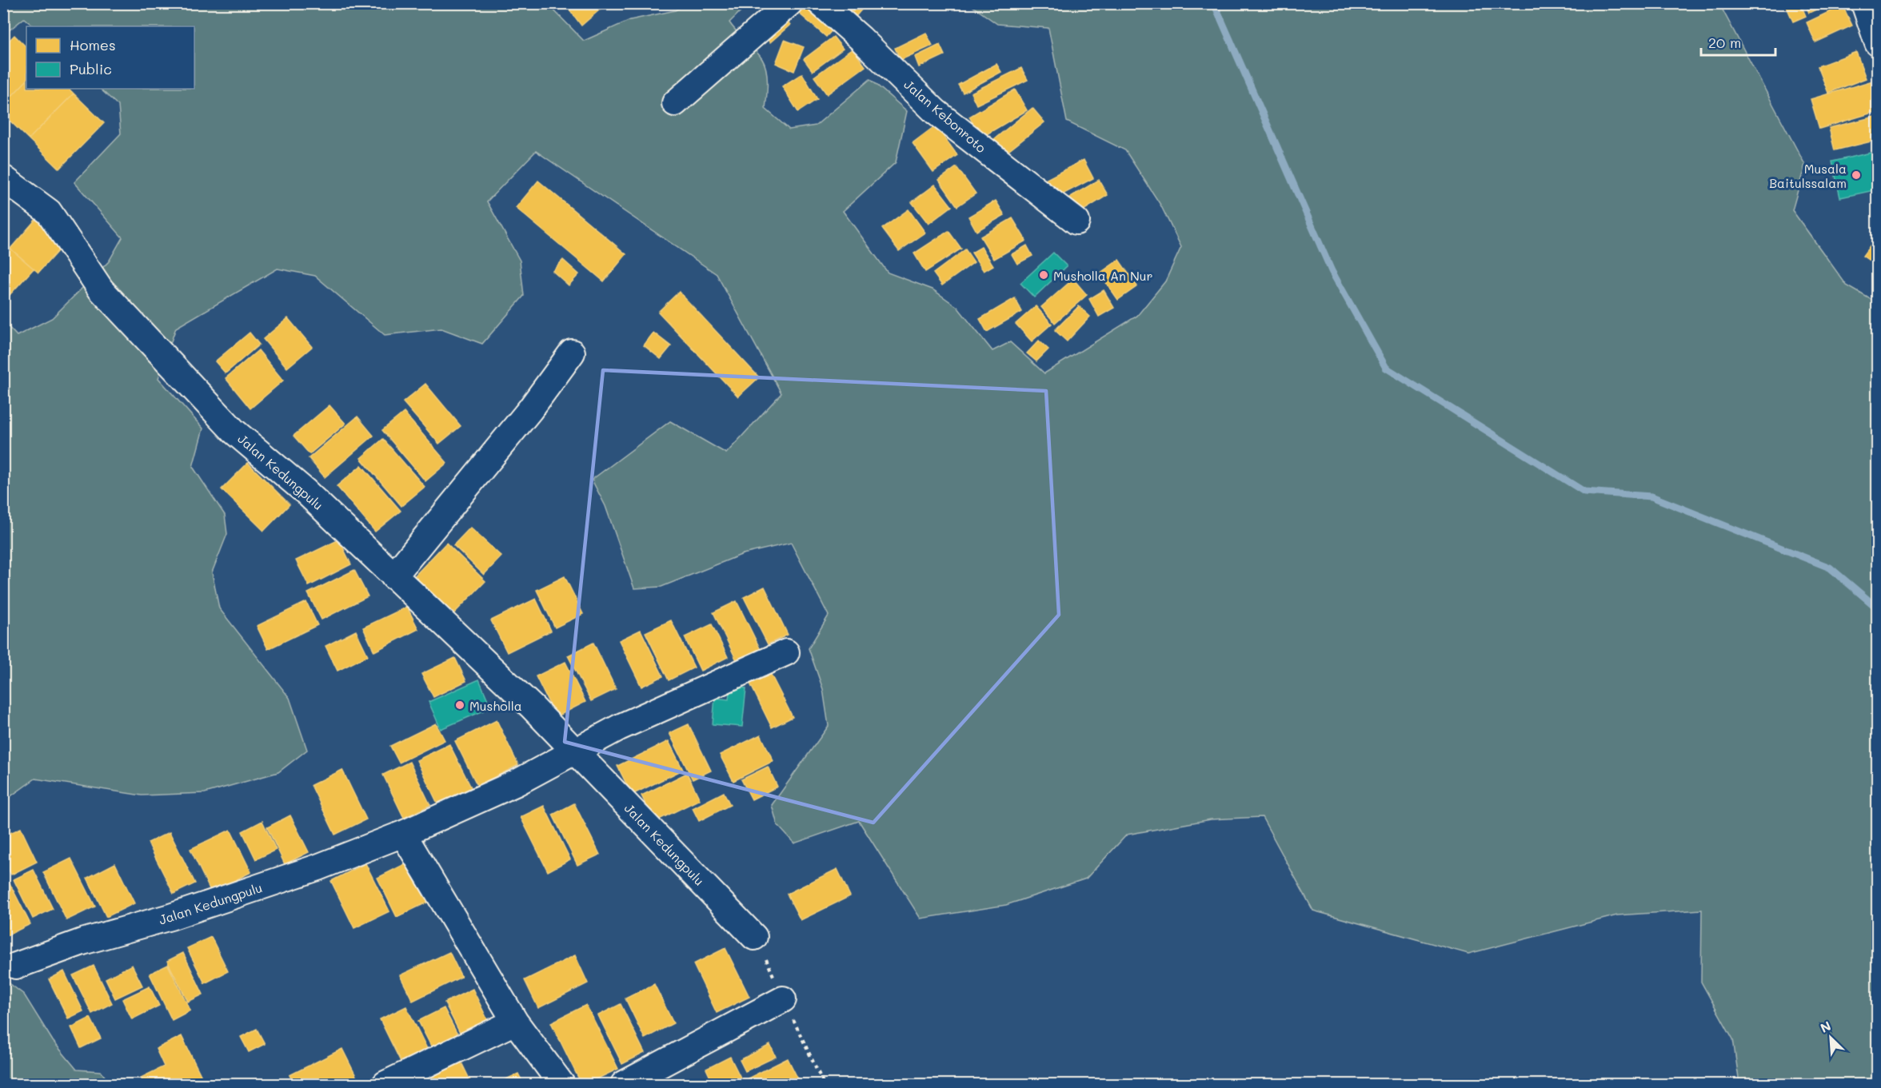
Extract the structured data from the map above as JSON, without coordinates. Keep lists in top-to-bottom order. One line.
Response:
{"streets":{"street":["Jalan Kebonroto","Jalan Kedungpulu"]},"places":["Musala Baitulssalam","Musholla An Nur","Musholla"],"legend":["Homes","Public"],"scale_bar":"20 m","north":"top left"}
